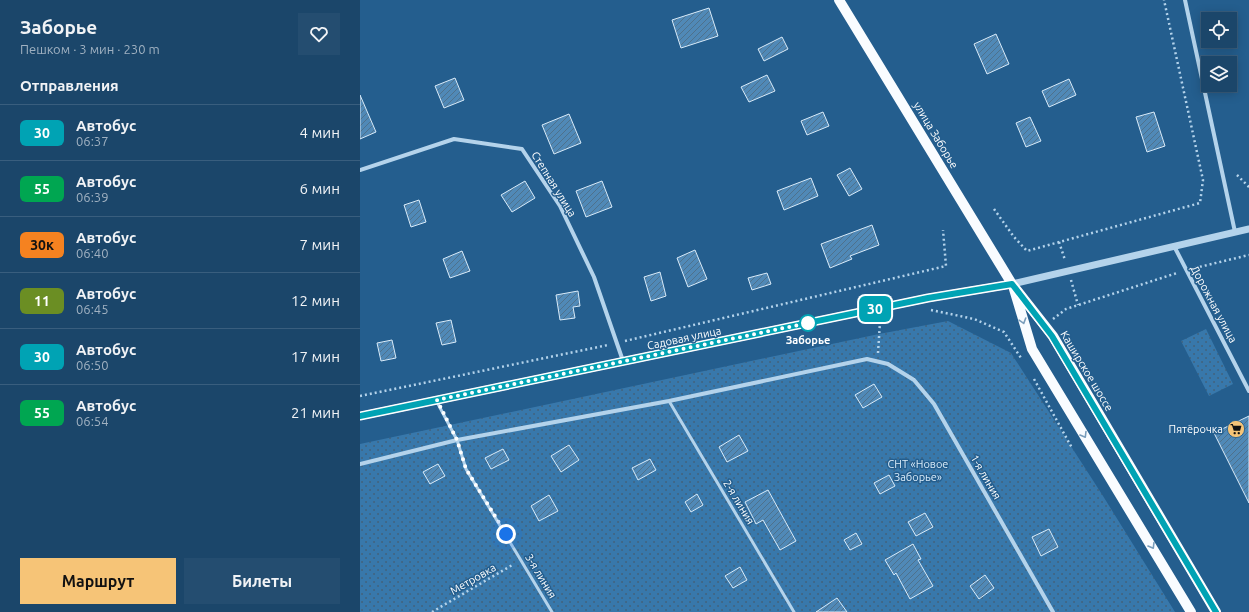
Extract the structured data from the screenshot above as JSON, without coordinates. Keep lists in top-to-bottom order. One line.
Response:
{"streets":{"main road":["улица Заборье","Садовая улица","Каширское шоссе"],"street":["Степная улица","Дорожная улица","1-я линия"],"lane":["2-я линия","3-я линия"],"path":["Метровка"]},"crossings":[["улица Заборье","Садовая улица"],["улица Заборье","Каширское шоссе"],["Степная улица","Садовая улица"],["Садовая улица","Каширское шоссе"],["Садовая улица","3-я линия"],["3-я линия","Метровка"]],"parks":["СНТ «Новое Заборье»"],"places":{"other":["Заборье"],"supermarket":["Пятёрочка"]},"lines":["bus line 30"],"page":{"heading":[["Заборье","Пешком · 3 мин · 230 m"],"Отправления"],"on_map":"30","list":[{"mark":"30","name":"Автобус","note":"06:37","value":"4 мин"},{"mark":"55","name":"Автобус","note":"06:39","value":"6 мин"},{"mark":"30к","name":"Автобус","note":"06:40","value":"7 мин"},{"mark":"11","name":"Автобус","note":"06:45","value":"12 мин"},{"mark":"30","name":"Автобус","note":"06:50","value":"17 мин"},{"mark":"55","name":"Автобус","note":"06:54","value":"21 мин"}],"buttons":["Маршрут","Билеты"]}}
